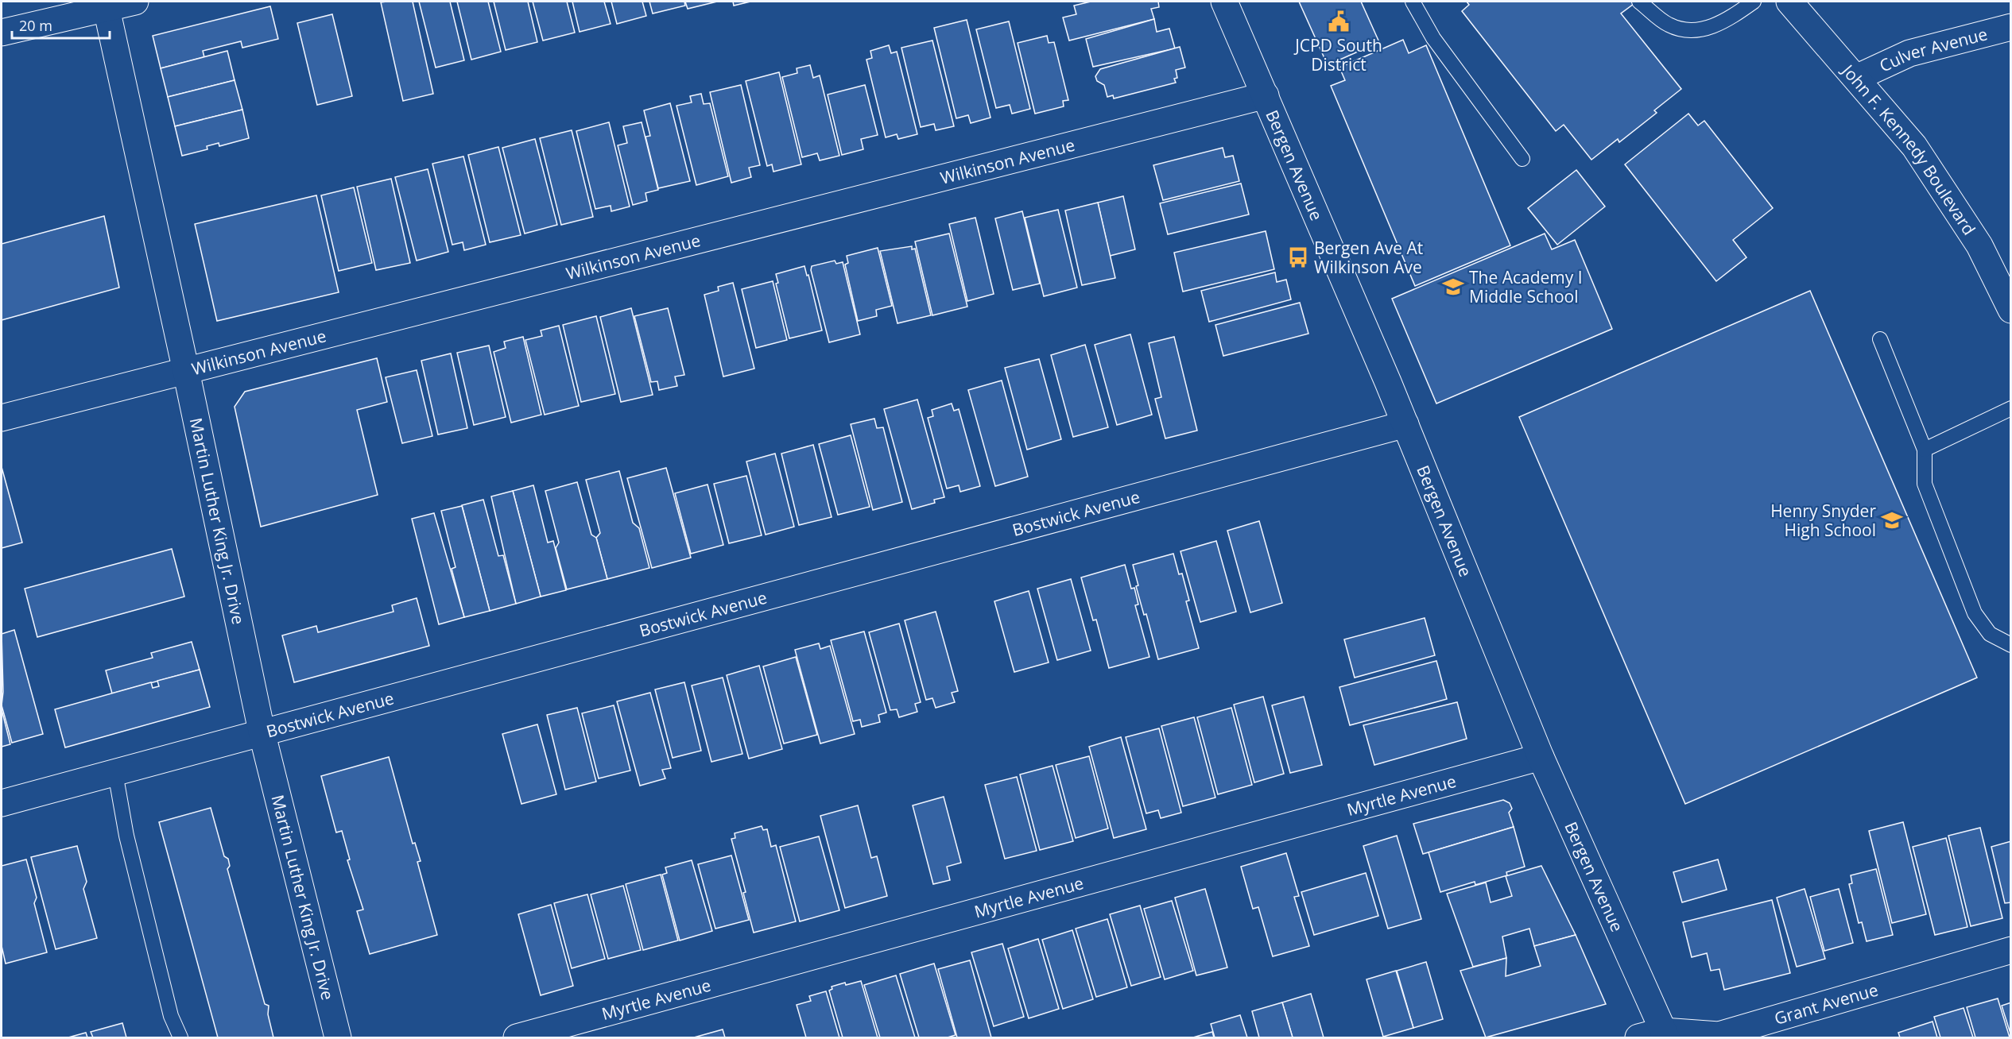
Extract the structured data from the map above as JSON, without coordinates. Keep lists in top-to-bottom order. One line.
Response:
{"streets":{"street":["Culver Avenue","John F. Kennedy Boulevard","Wilkinson Avenue","Bergen Avenue","Bostwick Avenue","Martin Luther King Jr. Drive","Myrtle Avenue","Grant Avenue"]},"crossings":[["Culver Avenue","John F. Kennedy Boulevard"],["Wilkinson Avenue","Bergen Avenue"],["Wilkinson Avenue","Martin Luther King Jr. Drive"],["Bergen Avenue","Bostwick Avenue"],["Bergen Avenue","Myrtle Avenue"],["Bergen Avenue","Grant Avenue"],["Bostwick Avenue","Martin Luther King Jr. Drive"]],"places":{"public building":["JCPD South District"],"bus stop":["Bergen Ave At Wilkinson Ave"],"school or university":["The Academy I Middle School","Henry Snyder High School"]},"scale_bar":"20 m"}
